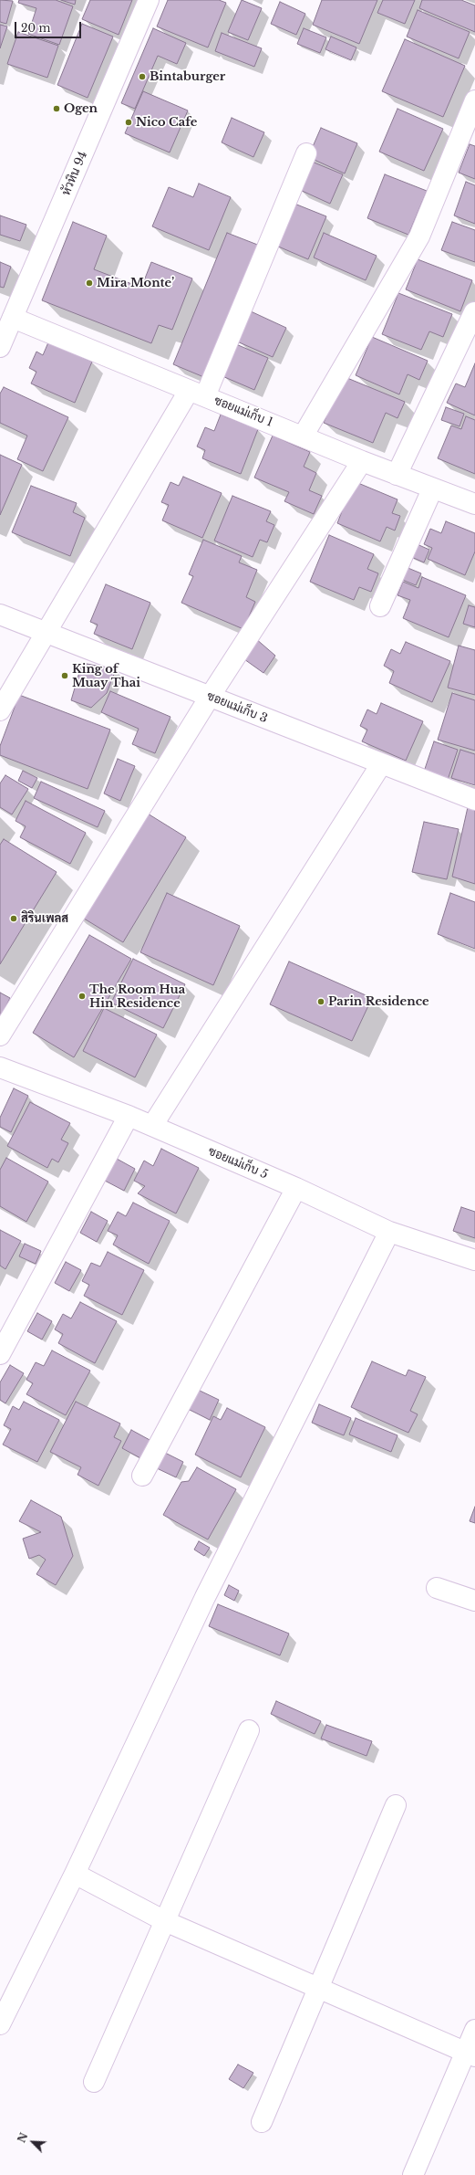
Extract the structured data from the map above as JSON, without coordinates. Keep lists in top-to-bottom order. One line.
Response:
{"streets":{"street":["หัวหิน 94","ซอยแม่เก็บ 1","ซอยแม่เก็บ 3","ซอยแม่เก็บ 5"]},"crossings":[["หัวหิน 94","ซอยแม่เก็บ 1"]],"places":["Bintaburger","Ogen","Nico Cafe","Mira Monte’","King of Muay Thai","สิรินเพลส","The Room Hua Hin Residence","Parin Residence"],"scale_bar":"20 m","north":"top left"}
